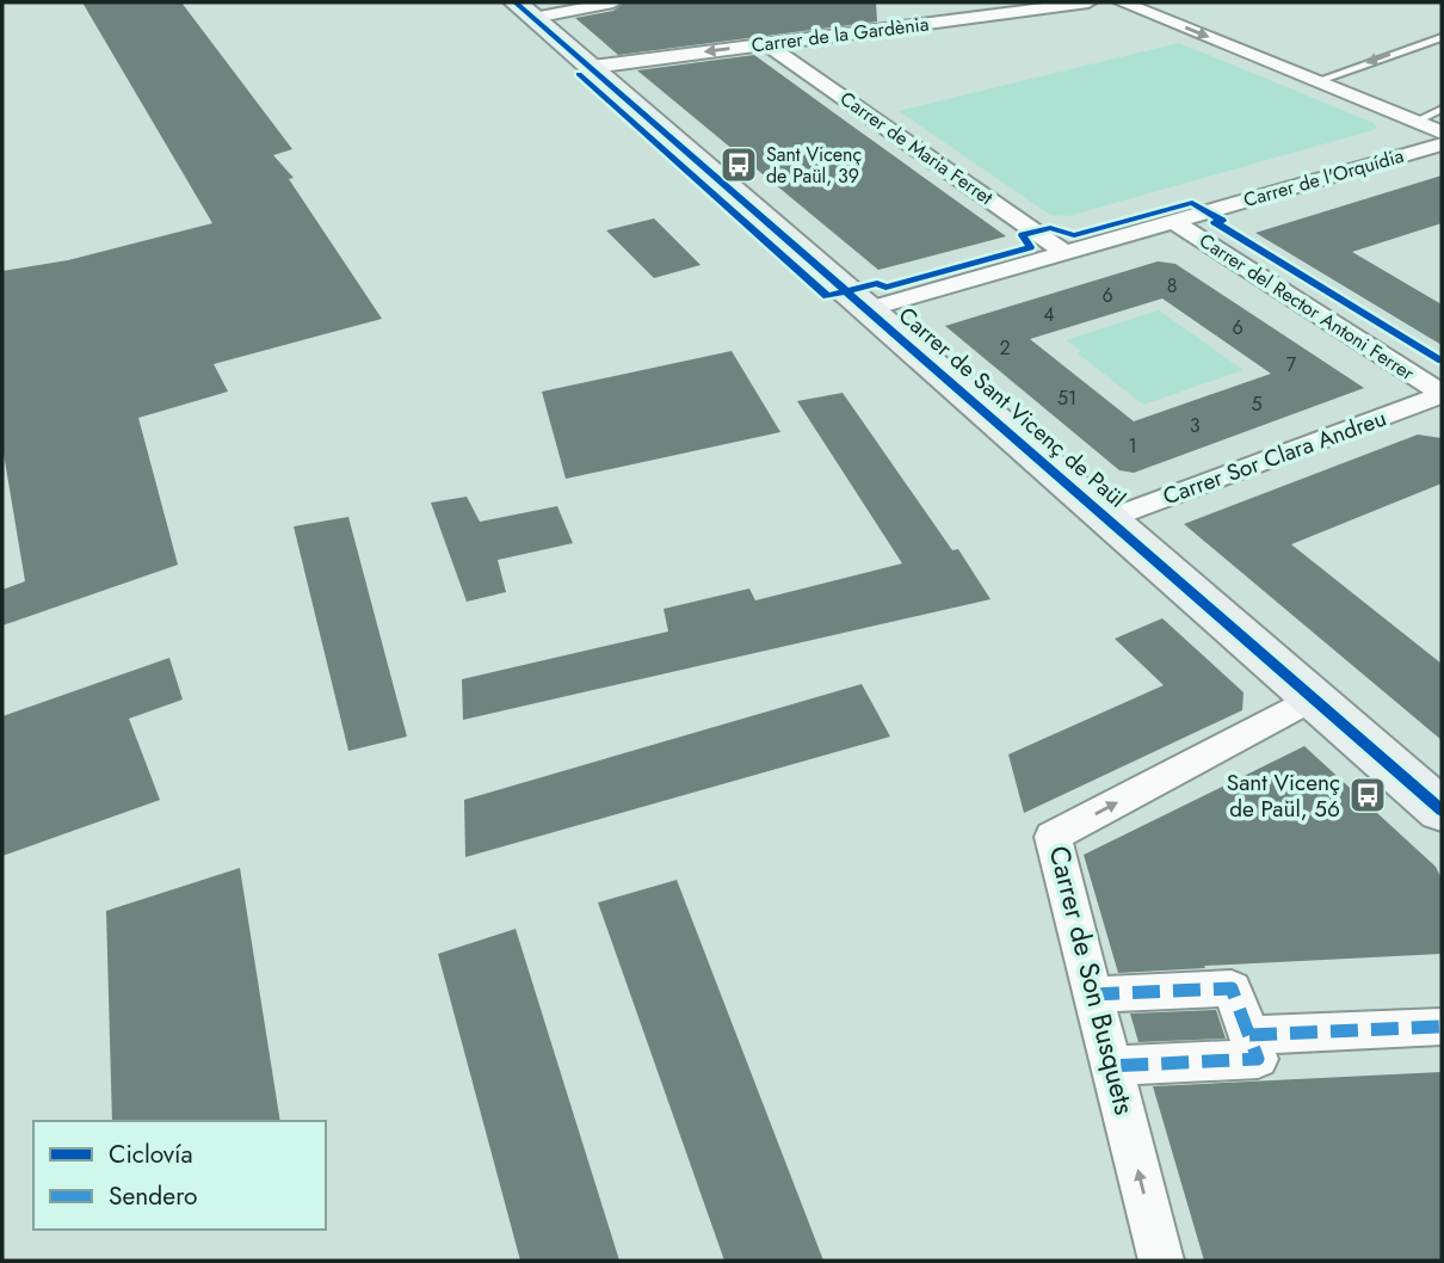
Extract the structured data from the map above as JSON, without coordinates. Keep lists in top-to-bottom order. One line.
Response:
{"streets":{"street":["Carrer de la Gardènia","Carrer de Maria Ferret","Carrer de l'Orquídia","Carrer del Rector Antoni Ferrer","Carrer de Sant Vicenç de Paül","Carrer Sor Clara Andreu","Carrer de Son Busquets"]},"crossings":[["Carrer de la Gardènia","Carrer de Maria Ferret"],["Carrer de la Gardènia","Carrer de Sant Vicenç de Paül"],["Carrer de Maria Ferret","Carrer de l'Orquídia"],["Carrer de l'Orquídia","Carrer del Rector Antoni Ferrer"],["Carrer de l'Orquídia","Carrer de Sant Vicenç de Paül"],["Carrer del Rector Antoni Ferrer","Carrer Sor Clara Andreu"],["Carrer de Sant Vicenç de Paül","Carrer Sor Clara Andreu"],["Carrer de Sant Vicenç de Paül","Carrer de Son Busquets"]],"one_way":["Carrer de la Gardènia"],"places":{"bus stop":["Sant Vicenç de Paül, 39","Sant Vicenç de Paül, 56"]},"house_numbers":["8","6","4","6","2","7","51","5","3","1"],"legend":["Ciclovía","Sendero"]}
